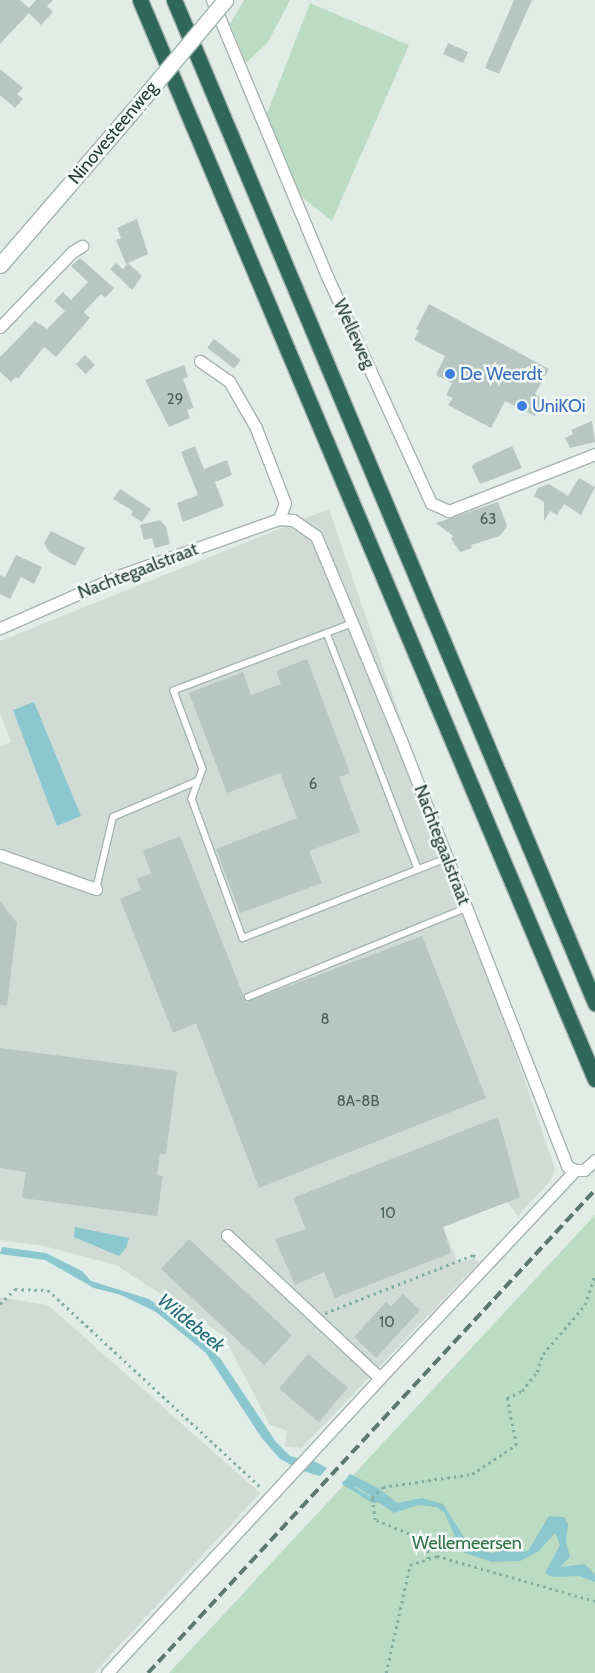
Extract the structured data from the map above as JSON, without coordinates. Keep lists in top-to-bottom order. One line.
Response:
{"streets":{"main road":["Ninovesteenweg"],"street":["Welleweg","Nachtegaalstraat"]},"water":["Wildebeek"],"parks":["Wellemeersen"],"places":["De Weerdt","UniKOi"],"house_numbers":["29","63","6","8","8A-8B","10","10"]}
